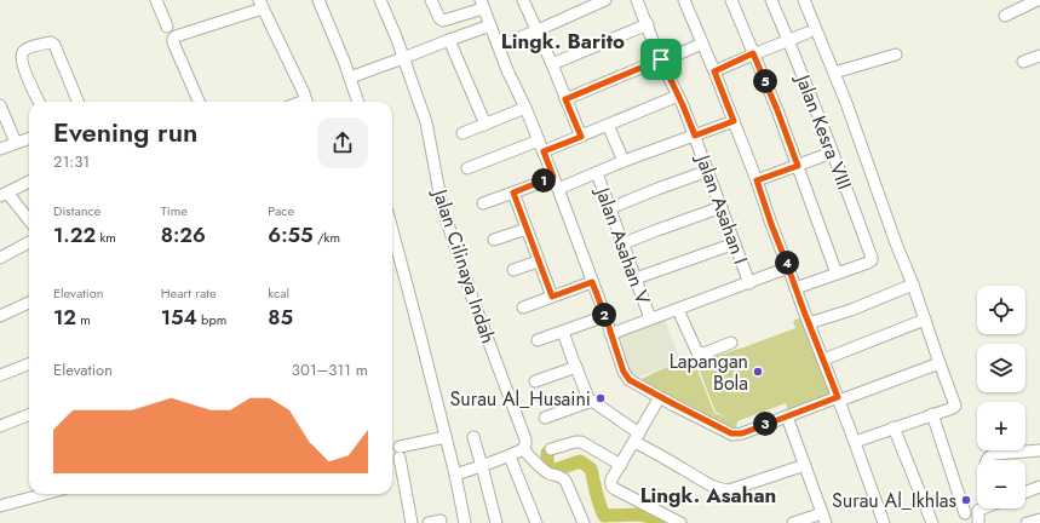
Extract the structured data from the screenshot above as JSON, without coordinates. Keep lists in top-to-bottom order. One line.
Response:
{"streets":{"street":["Jalan Kesra VIII","Jalan Asahan I","Jalan Asahan V","Jalan Cilinaya Indah"]},"districts":["Lingk. Barito","Lingk. Asahan"],"places":["Lapangan Bola","Surau Al_Husaini","Surau Al_Ikhlas"],"page":{"pins":["5","1","4","2","3"],"heading":["Evening run","21:31"],"stats":[["Distance","1.22 km"],["Time","8:26"],["Pace","6:55 /km"],["Elevation","12 m"],["Heart rate","154 bpm"],["kcal","85"]],"map_buttons":["+","−"],"chart":["Elevation","301–311 m"]}}
